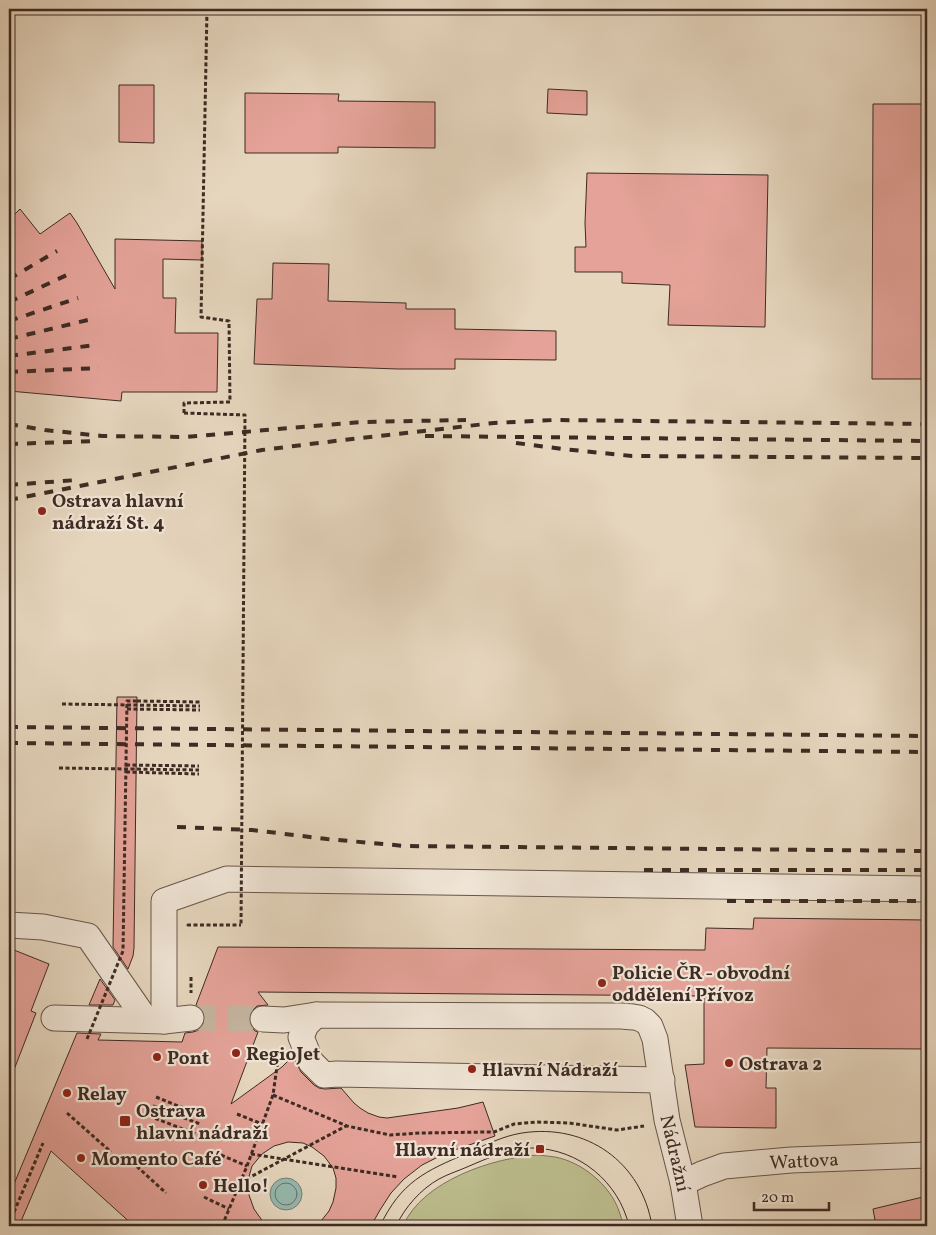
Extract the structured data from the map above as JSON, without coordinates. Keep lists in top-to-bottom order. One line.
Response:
{"streets":{"street":["Nádražní","Wattova"]},"crossings":[["Nádražní","Wattova"]],"places":{"other":["Ostrava hlavní nádraží St. 4","Policie ČR - obvodní oddělení Přívoz","RegioJet","Pont","Ostrava 2","Hlavní Nádraží","Relay","Momento Café","Hello!"],"transit":["Ostrava hlavní nádraží","Hlavní nádraží"]},"scale_bar":"20 m"}
